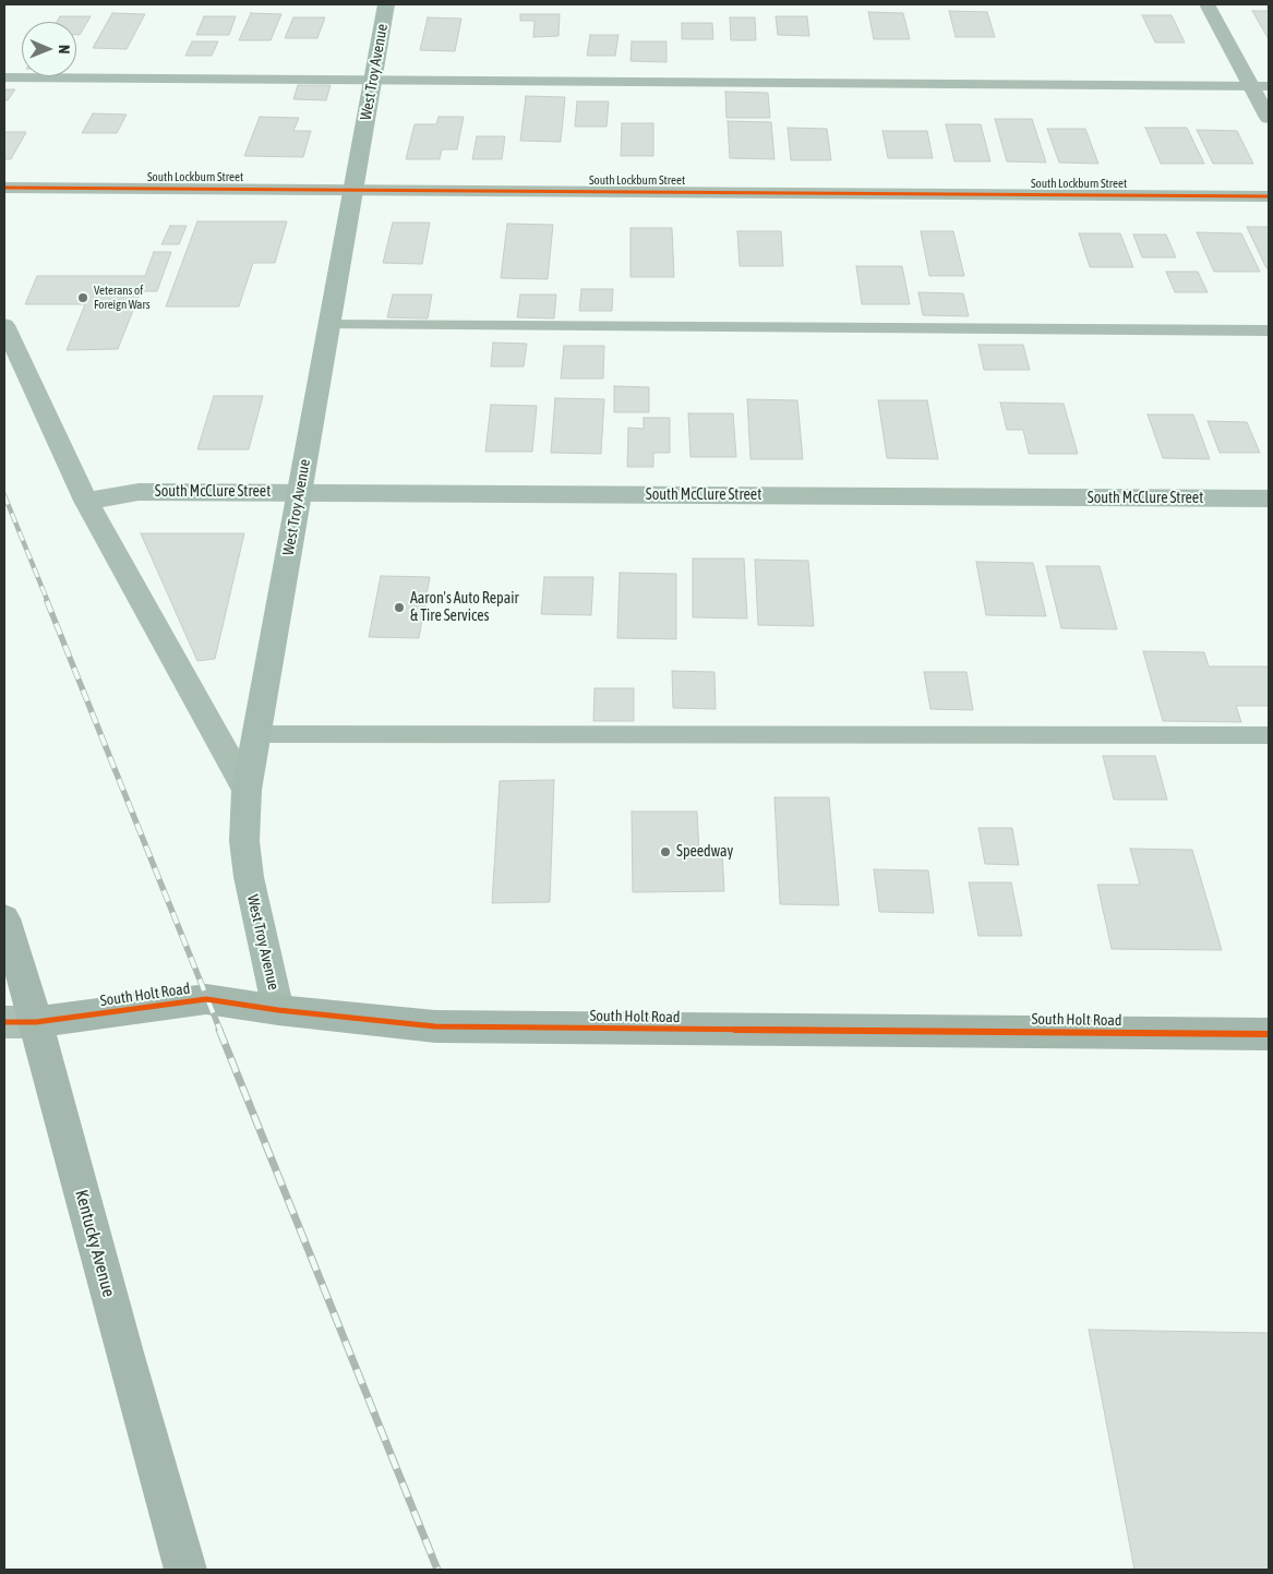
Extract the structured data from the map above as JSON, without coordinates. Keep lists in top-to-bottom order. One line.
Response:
{"streets":{"main road":["South Holt Road","Kentucky Avenue"],"street":["West Troy Avenue","South Lockburn Street","South McClure Street"]},"crossings":[["West Troy Avenue","South Lockburn Street"],["West Troy Avenue","South McClure Street"],["West Troy Avenue","South Holt Road"],["South Holt Road","Kentucky Avenue"]],"places":["Veterans of Foreign Wars","Aaron's Auto Repair & Tire Services","Speedway"],"north":"right"}
